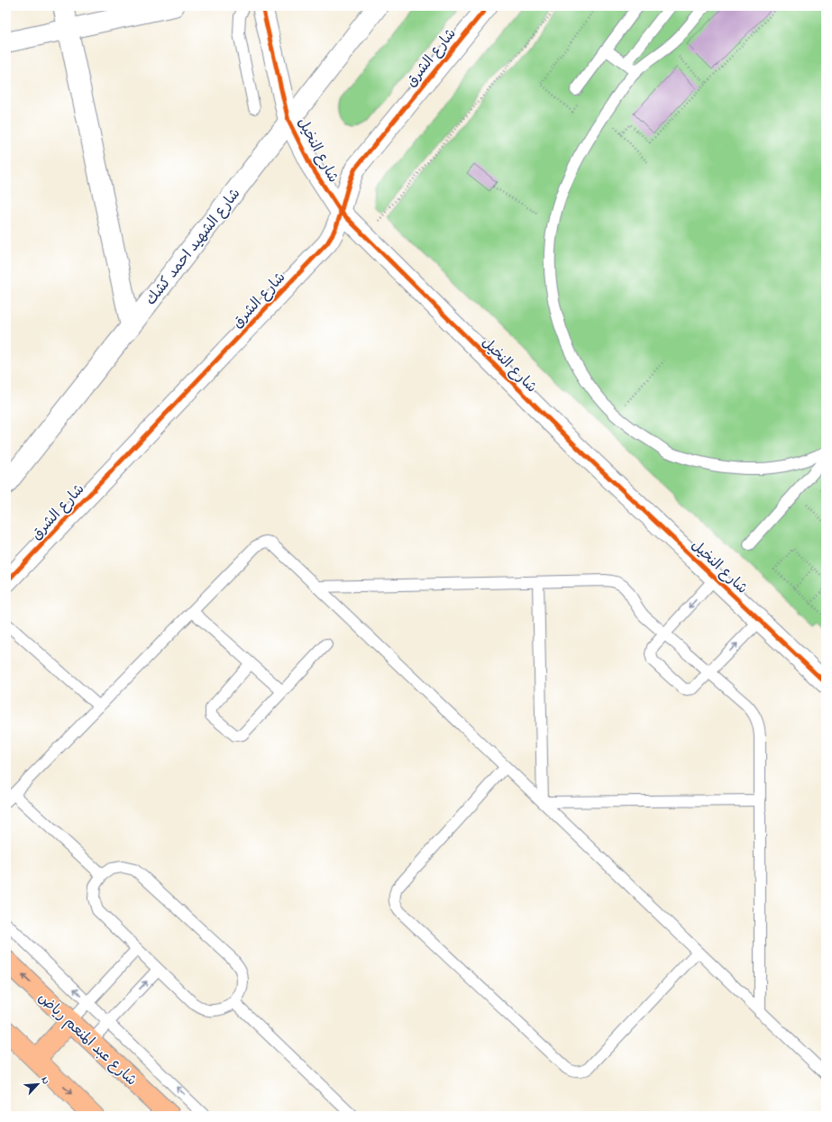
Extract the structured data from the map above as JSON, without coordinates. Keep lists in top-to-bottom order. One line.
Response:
{"streets":{"highway":["شارع عبد المنعم رياض"],"street":["شارع الشرق","شارع النخيل","شارع الشهيد احمد كشك"]},"crossings":[["شارع الشرق","شارع النخيل"],["شارع النخيل","شارع الشهيد احمد كشك"]],"north":"top right"}
